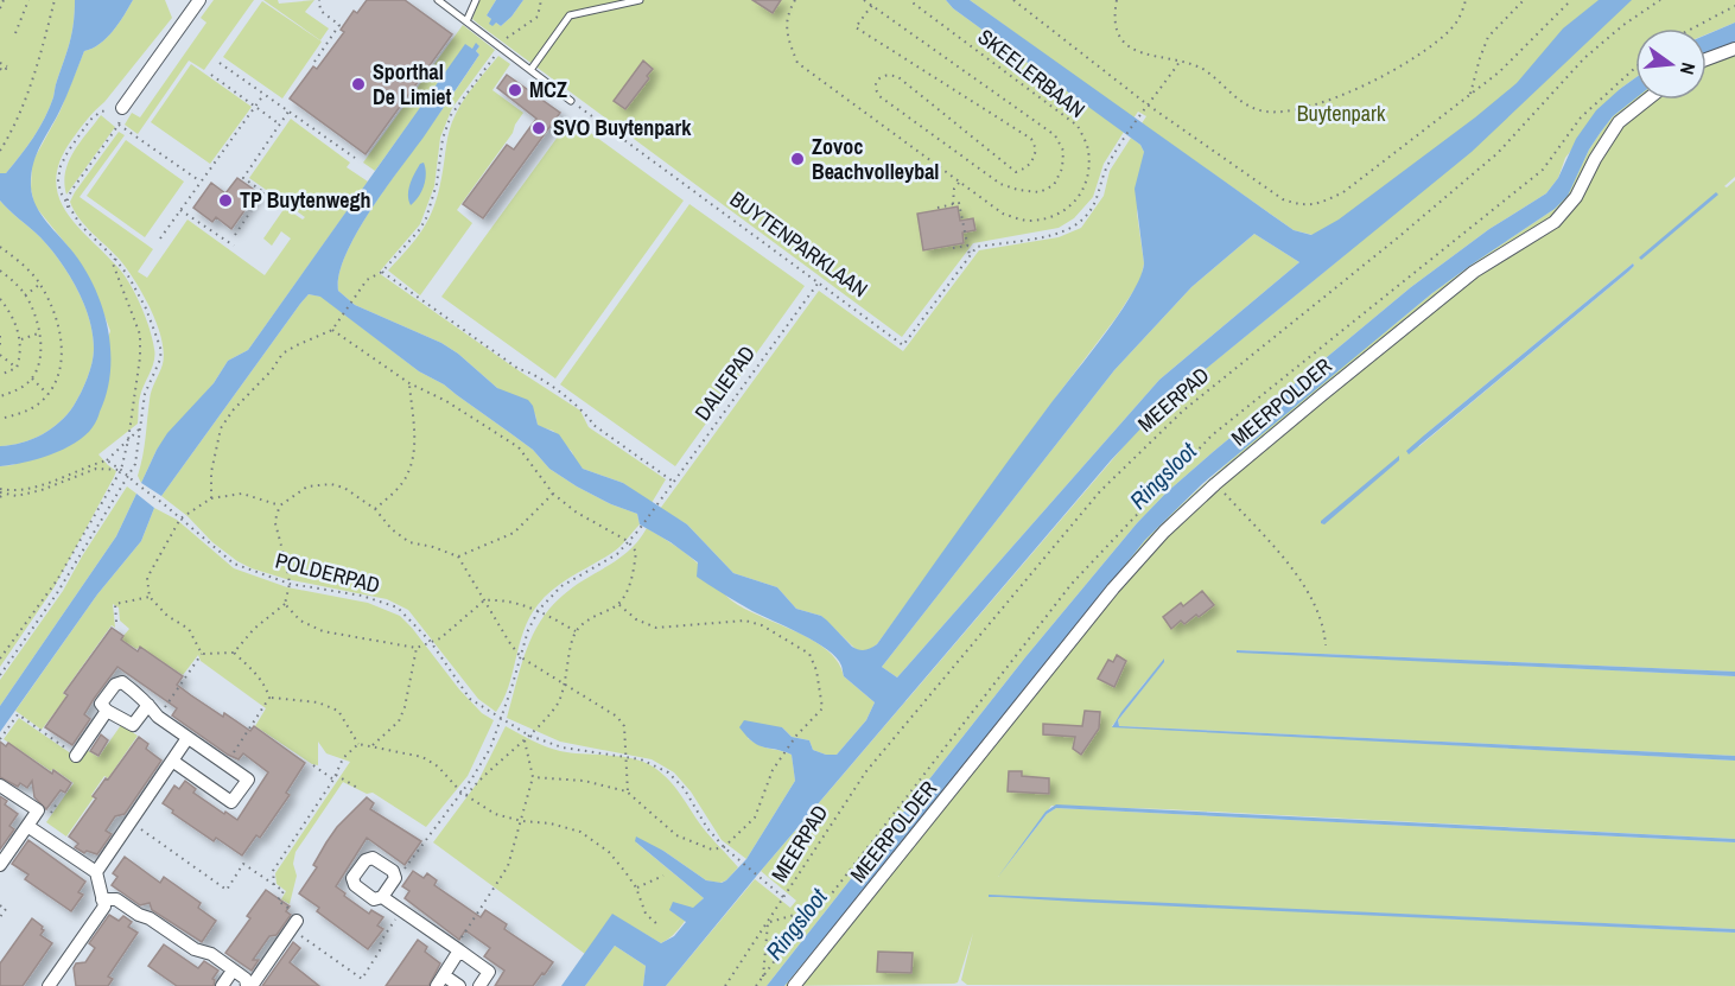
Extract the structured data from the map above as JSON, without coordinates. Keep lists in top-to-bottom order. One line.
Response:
{"streets":{"street":["MEERPOLDER"],"path":["SKEELERBAAN","BUYTENPARKLAAN","DALIEPAD","MEERPAD","POLDERPAD"]},"crossings":[["BUYTENPARKLAAN","DALIEPAD"],["MEERPAD","POLDERPAD"]],"water":["Ringsloot"],"parks":["Buytenpark"],"places":["Sporthal De Limiet","MCZ","SVO Buytenpark","Zovoc Beachvolleybal","TP Buytenwegh"],"north":"right"}
